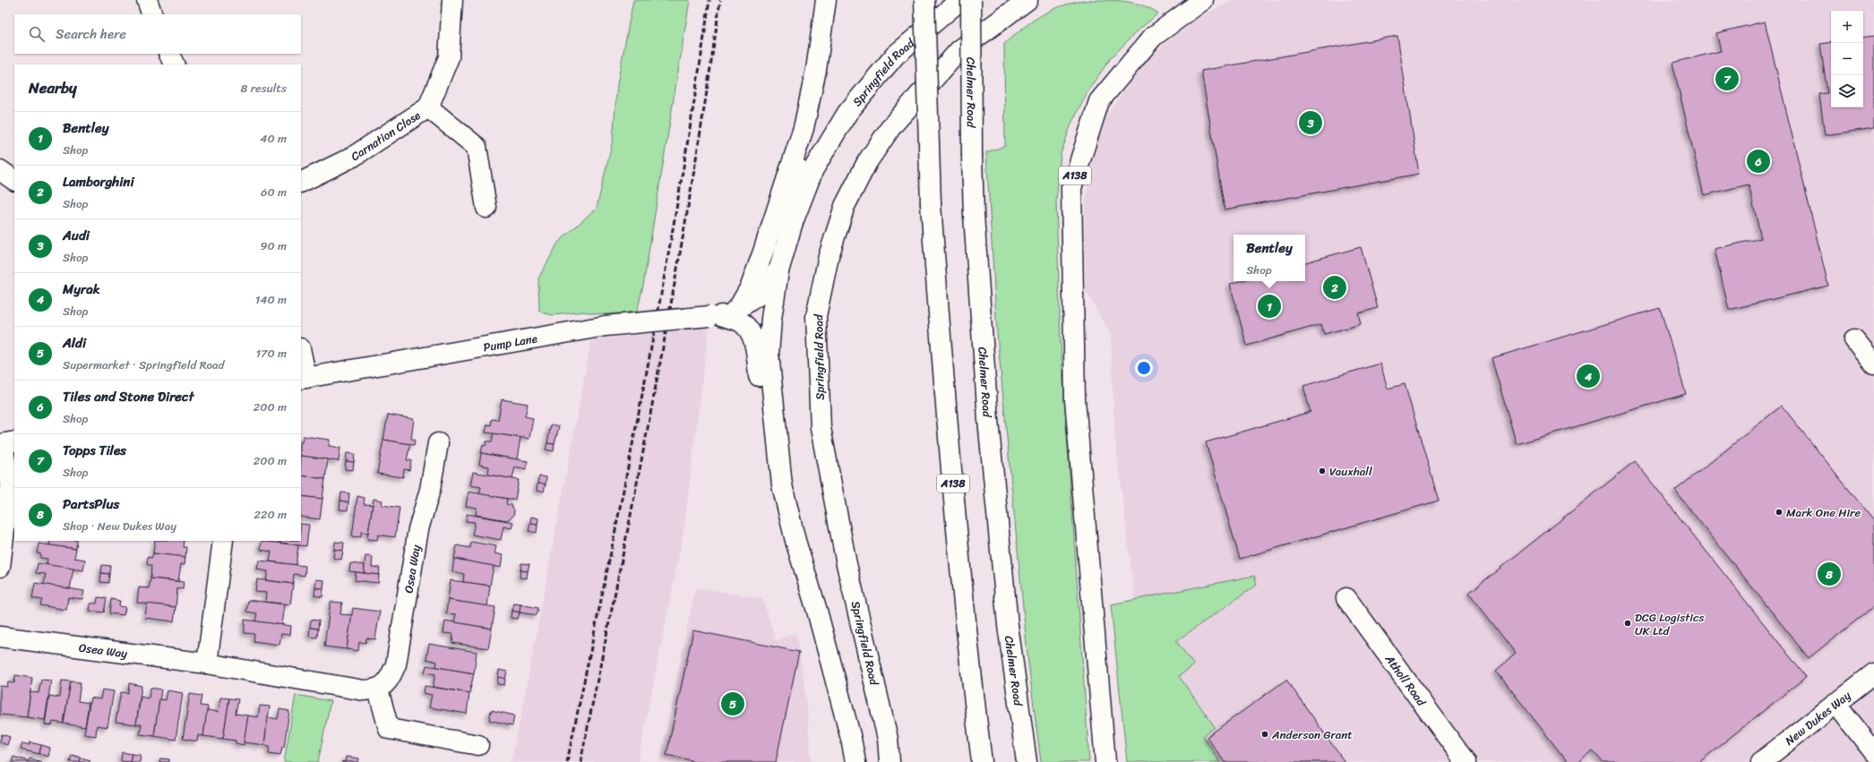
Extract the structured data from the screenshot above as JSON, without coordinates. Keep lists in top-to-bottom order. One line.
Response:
{"streets":{"main road":["Springfield Road","Chelmer Road","Carnation Close","A138","Pump Lane","Osea Way","Atholl Road","New Dukes Way"]},"crossings":[["Springfield Road","Pump Lane"]],"places":["Vauxhall","Mark One Hire","DCG Logistics UK Ltd","Anderson Grant"],"page":{"map_buttons":["+","−"],"search":"Search here","heading":["Nearby","8 results"],"pins":["7","3","6","2","1","4","8","5"],"list":[{"mark":"1","name":"Bentley","note":"Shop","value":"40 m"},{"mark":"2","name":"Lamborghini","note":"Shop","value":"60 m"},{"mark":"3","name":"Audi","note":"Shop","value":"90 m"},{"mark":"4","name":"Myrak","note":"Shop","value":"140 m"},{"mark":"5","name":"Aldi","note":"Supermarket · Springfield Road","value":"170 m"},{"mark":"6","name":"Tiles and Stone Direct","note":"Shop","value":"200 m"},{"mark":"7","name":"Topps Tiles","note":"Shop","value":"200 m"},{"mark":"8","name":"PartsPlus","note":"Shop · New Dukes Way","value":"220 m"}],"popup":["Bentley","Shop"]}}
